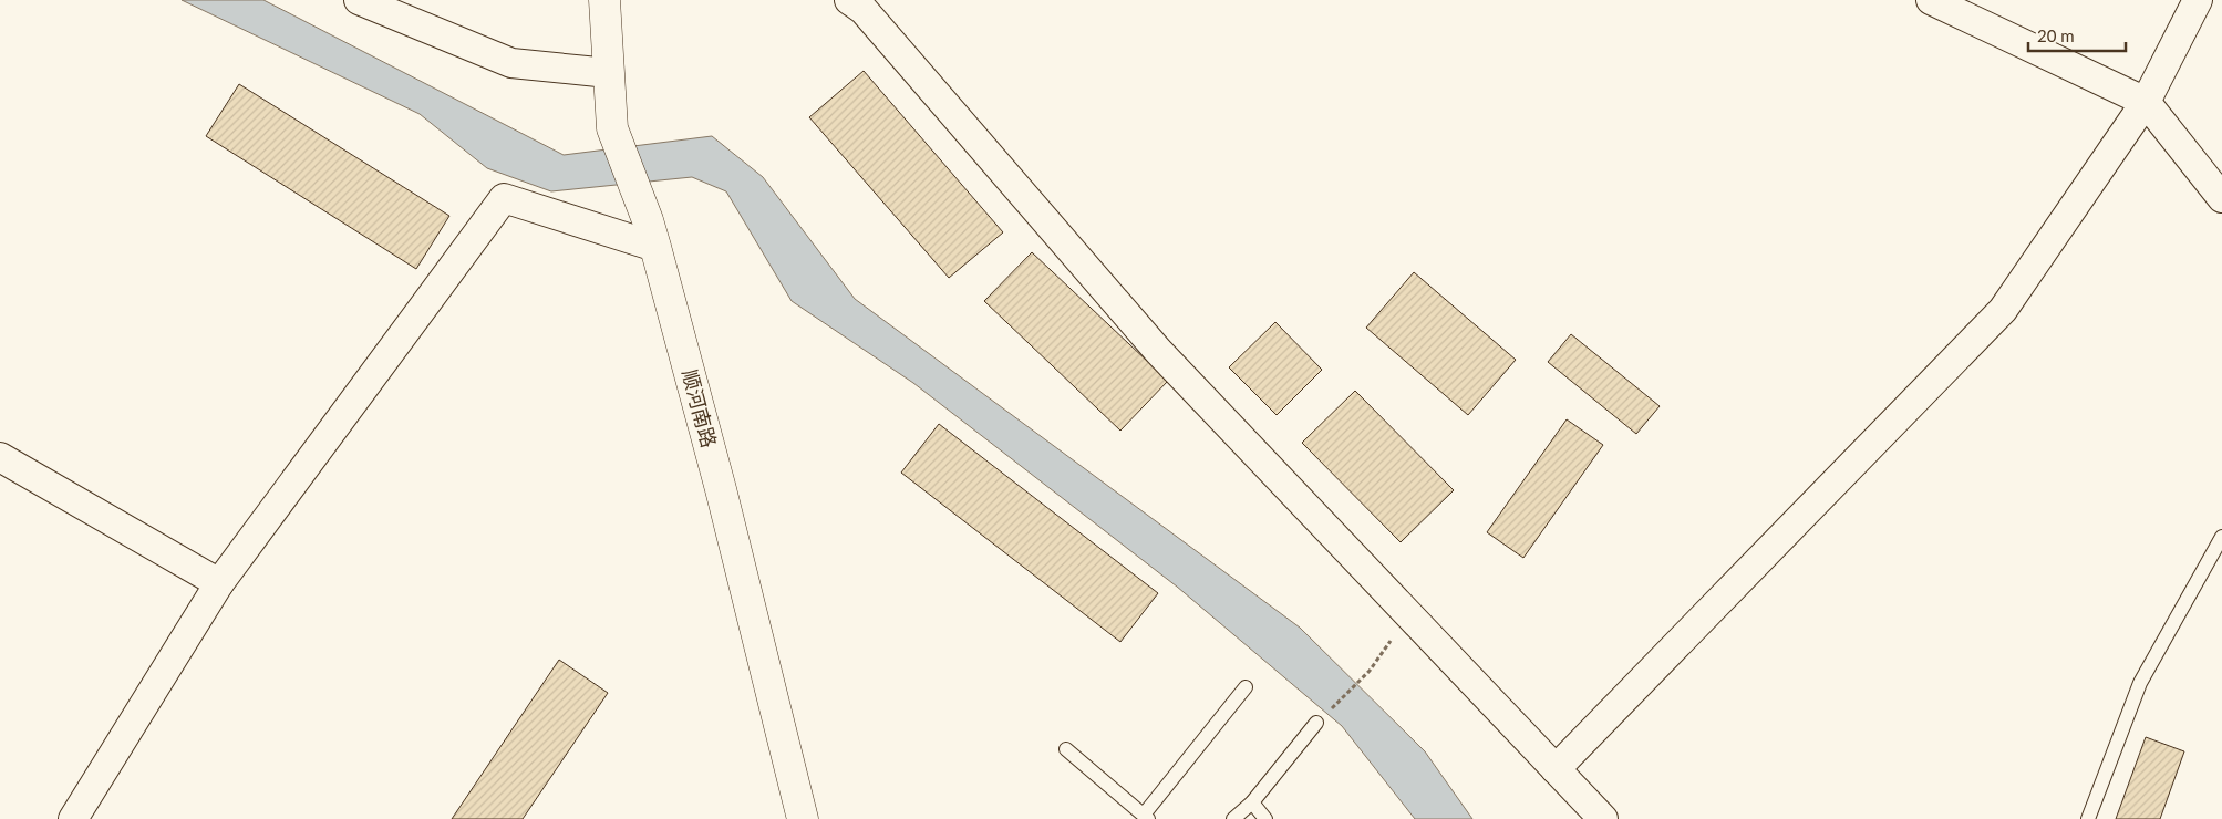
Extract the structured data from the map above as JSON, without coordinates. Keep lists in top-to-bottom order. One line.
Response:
{"streets":{"street":["顺河南路"]},"scale_bar":"20 m"}
